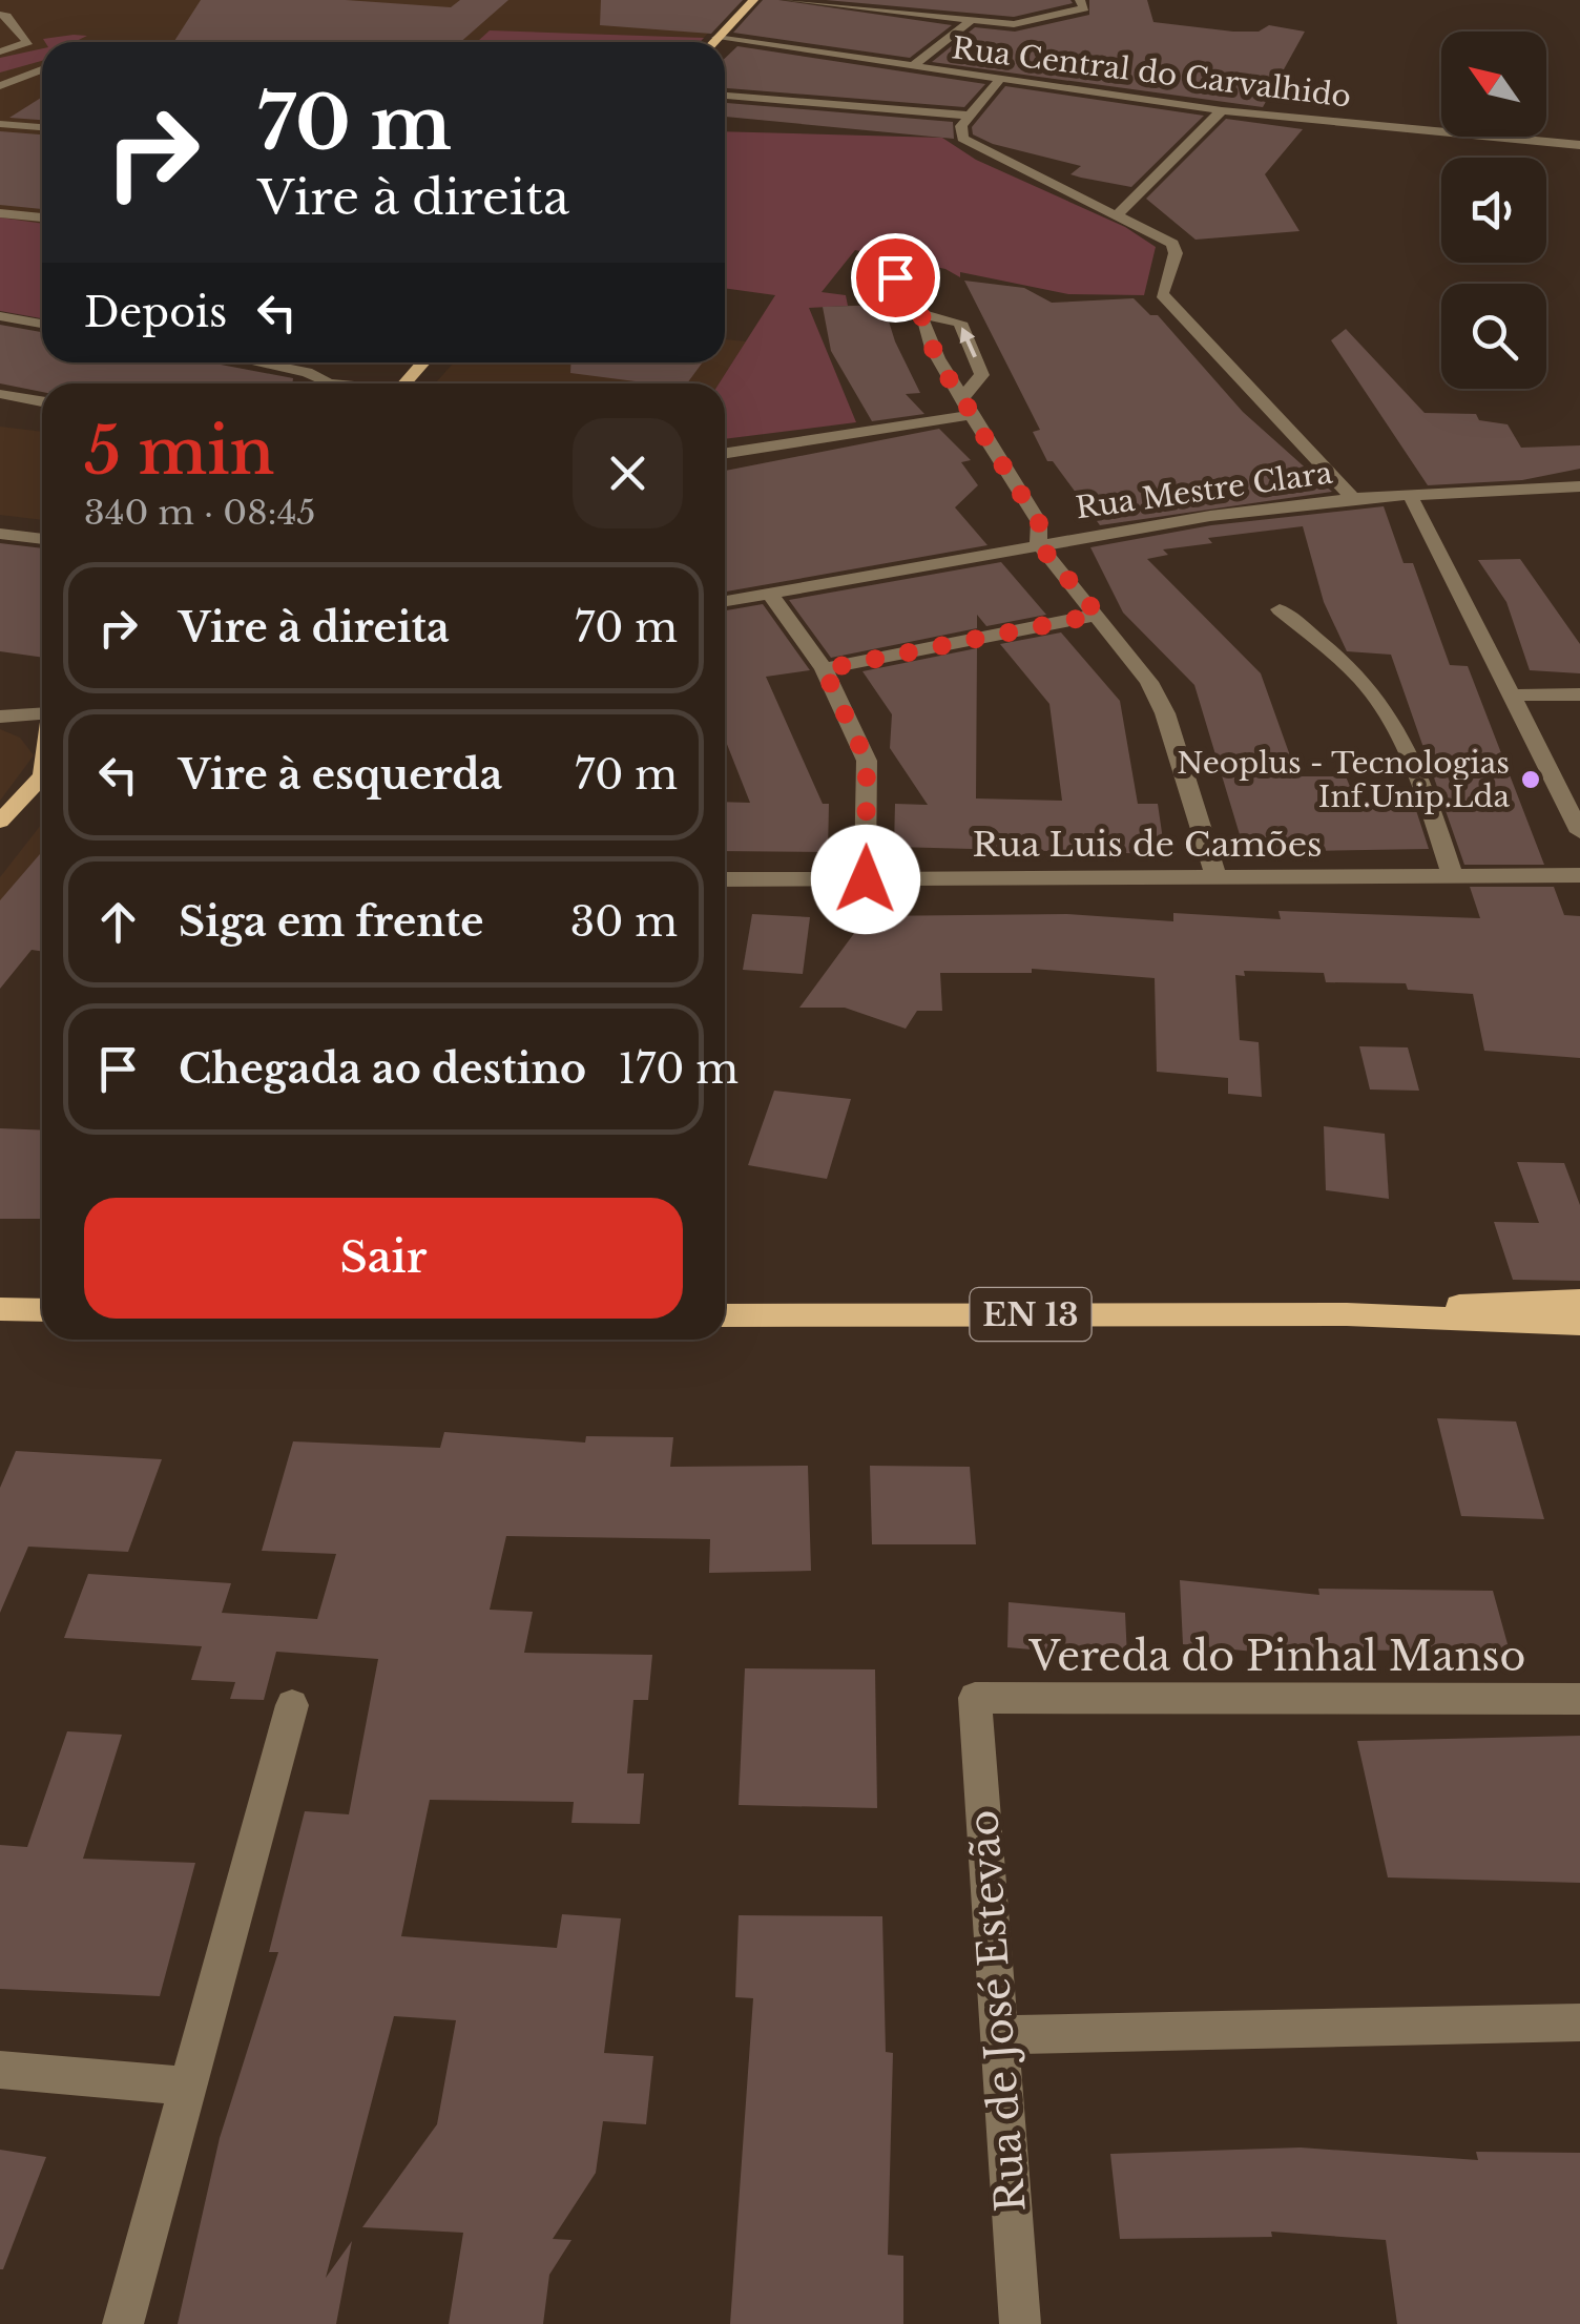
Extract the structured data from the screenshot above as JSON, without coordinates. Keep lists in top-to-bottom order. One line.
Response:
{"streets":{"main road":["EN 13"],"street":["Rua Central do Carvalhido","Rua Mestre Clara","Rua Luis de Camões","Vereda do Pinhal Manso","Rua de José Estevão"]},"crossings":[["Vereda do Pinhal Manso","Rua de José Estevão"]],"places":["Neoplus - Tecnologias Inf.Unip.Lda"],"north":"top left","page":{"turn":["70 m","Vire à direita"],"then":"Depois","heading":["5 min","340 m · 08:45"],"list":[{"name":"Vire à direita","value":"70 m"},{"name":"Vire à esquerda","value":"70 m"},{"name":"Siga em frente","value":"30 m"},{"name":"Chegada ao destino","value":"170 m"}],"buttons":"Sair"}}
